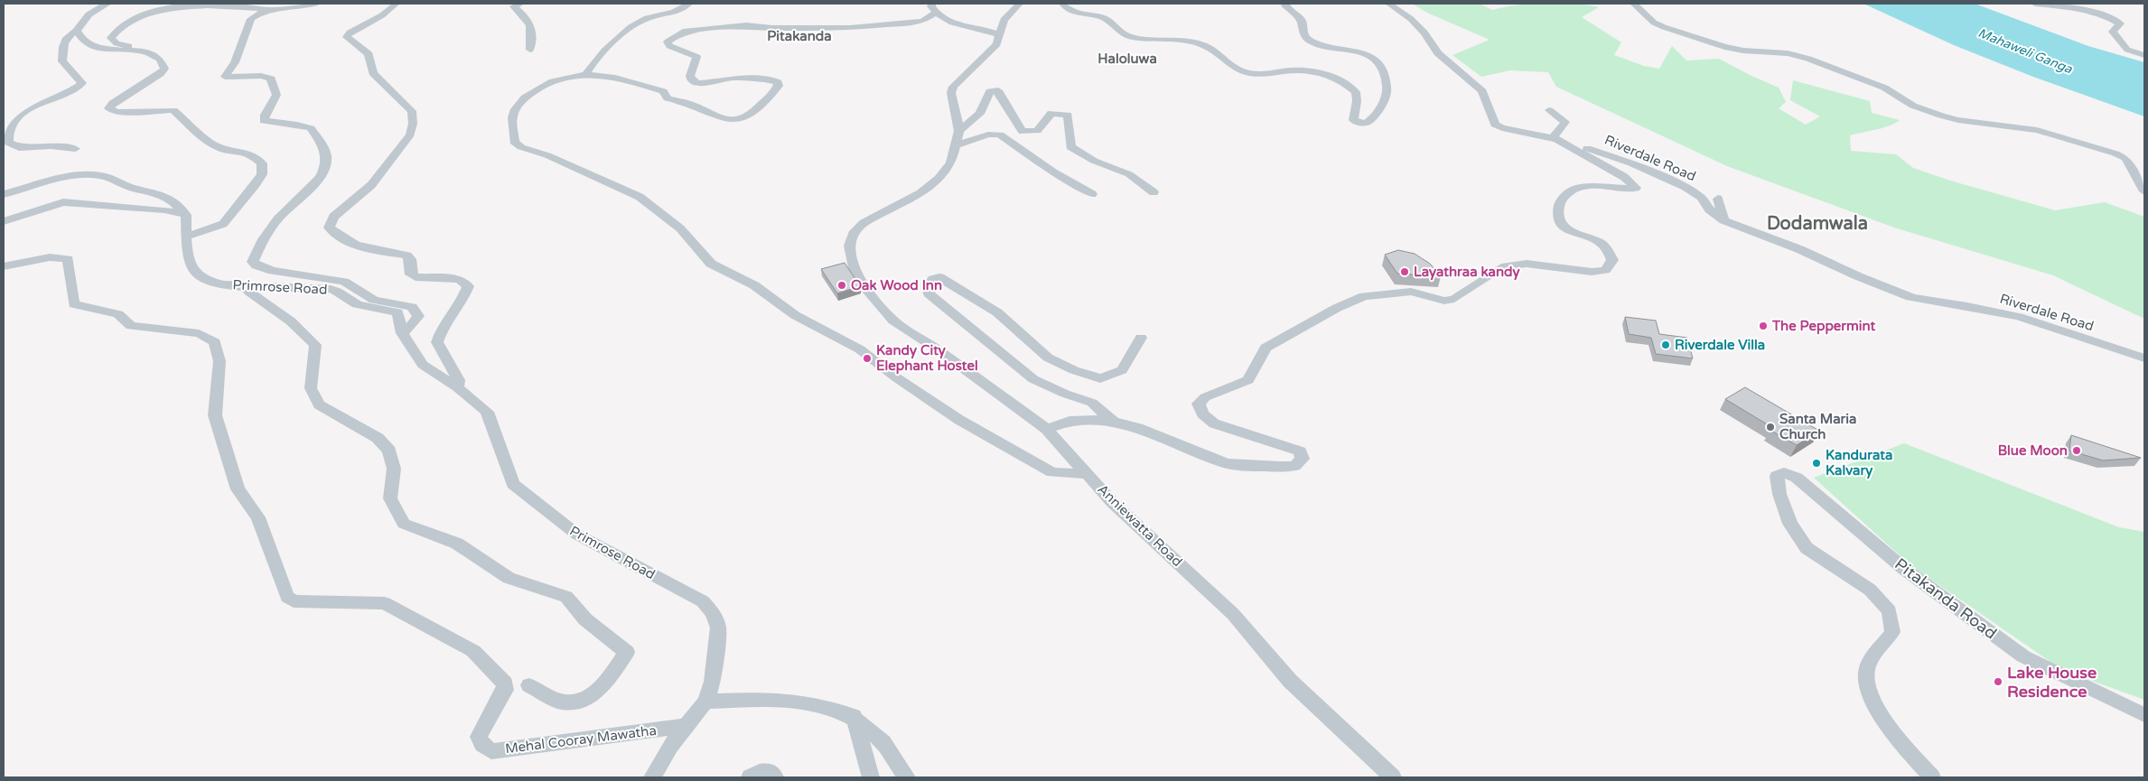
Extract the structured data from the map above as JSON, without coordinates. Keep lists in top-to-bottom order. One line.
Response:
{"streets":{"street":["Riverdale Road","Primrose Road","Anniewatta Road","Pitakanda Road","Mehal Cooray Mawatha"]},"crossings":[["Primrose Road","Mehal Cooray Mawatha"]],"districts":["Pitakanda","Haloluwa","Dodamwala"],"water":["Mahaweli Ganga"],"places":["Layathraa kandy","Oak Wood Inn","The Peppermint","Riverdale Villa","Kandy City Elephant Hostel","Santa Maria Church","Blue Moon","Kandurata Kalvary","Lake House Residence"]}
